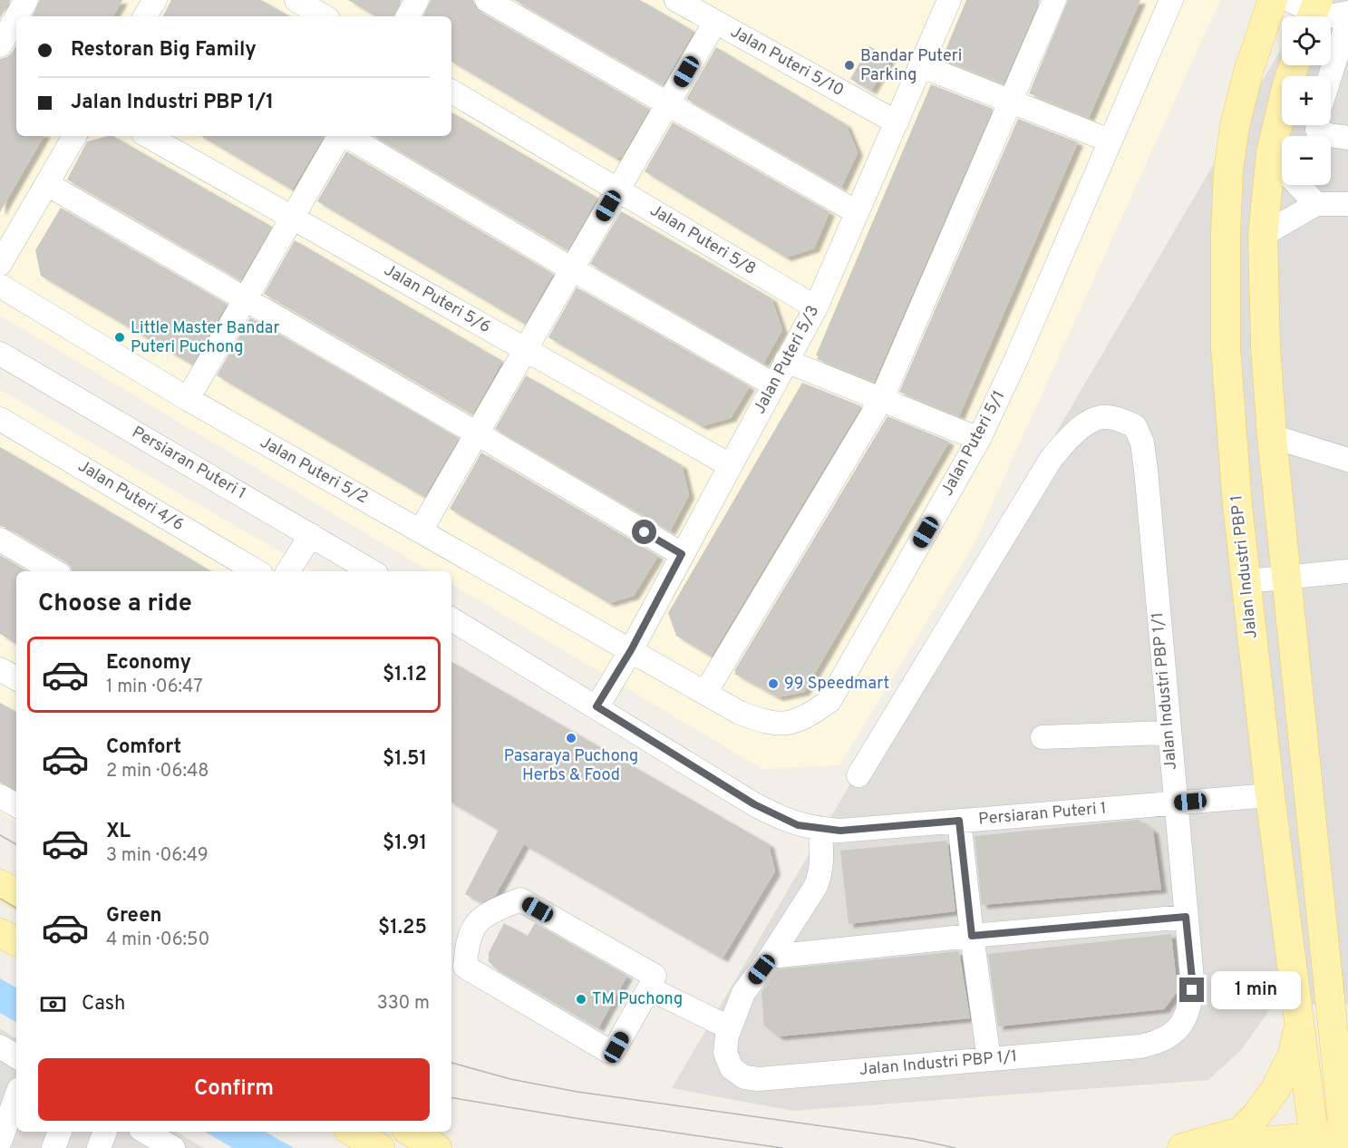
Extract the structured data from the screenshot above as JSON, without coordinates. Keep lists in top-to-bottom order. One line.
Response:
{"streets":{"main road":["Jalan Industri PBP 1"],"street":["Jalan Puteri 5/10","Jalan Puteri 5/8","Jalan Puteri 5/6","Jalan Puteri 5/3","Jalan Puteri 5/1","Persiaran Puteri 1","Jalan Puteri 5/2","Jalan Puteri 4/6","Jalan Industri PBP 1/1"]},"crossings":[["Jalan Puteri 5/10","Jalan Puteri 5/3"],["Jalan Puteri 5/8","Jalan Puteri 5/3"],["Jalan Puteri 5/6","Jalan Puteri 5/3"],["Jalan Puteri 5/3","Jalan Puteri 5/1"],["Jalan Puteri 5/3","Persiaran Puteri 1"],["Jalan Puteri 5/3","Jalan Puteri 5/2"],["Jalan Puteri 5/1","Jalan Puteri 5/2"],["Persiaran Puteri 1","Jalan Industri PBP 1"],["Persiaran Puteri 1","Jalan Industri PBP 1/1"]],"places":["Bandar Puteri Parking","Little Master Bandar Puteri Puchong","99 Speedmart","Pasaraya Puchong Herbs & Food","TM Puchong"],"page":{"map_buttons":["+","−"],"banner":["Restoran Big Family","Jalan Industri PBP 1/1"],"heading":"Choose a ride","list":[{"name":"Economy","note":"1 min · 06:47","value":"$1.12"},{"name":"Comfort","note":"2 min · 06:48","value":"$1.51"},{"name":"XL","note":"3 min · 06:49","value":"$1.91"},{"name":"Green","note":"4 min · 06:50","value":"$1.25"}],"bubble":"1 min","pay":["Cash","330 m"],"buttons":"Confirm"}}
